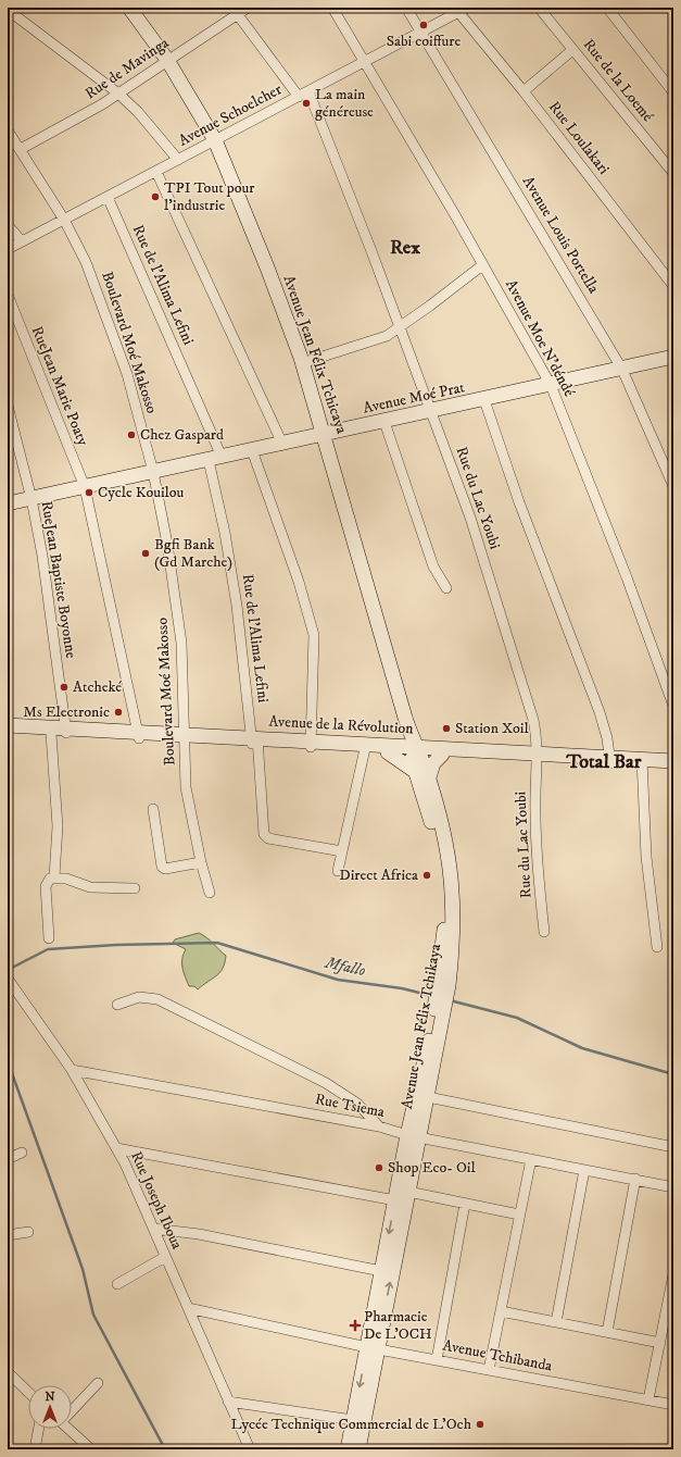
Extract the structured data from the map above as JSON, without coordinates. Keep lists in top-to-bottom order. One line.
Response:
{"streets":{"street":["Rue de Mavinga","Rue de la Loemé","Avenue Schoelcher","Rue Loulakari","Avenue Louis Portella","Rue de l'Alima Lefini","Avenue Moe N'déndé","Boulevard Moé Makosso","Avenue Jean Félix Tchicaya","RueJean Marie Poaty","Avenue Moé Prat","Rue du Lac Youbi","RueJean Baptiste Boyonne","Avenue de la Révolution","Avenue Jean Félix Tchikaya","Rue Tsiema","Rue Joseph Iboua","Avenue Tchibanda"]},"crossings":[["Rue de Mavinga","Boulevard Moé Makosso"],["Rue de Mavinga","Avenue Jean Félix Tchicaya"],["Avenue Schoelcher","Rue Loulakari"],["Avenue Schoelcher","Avenue Louis Portella"],["Avenue Schoelcher","Rue de l'Alima Lefini"],["Avenue Schoelcher","Avenue Moe N'déndé"],["Avenue Schoelcher","Boulevard Moé Makosso"],["Avenue Schoelcher","Avenue Jean Félix Tchicaya"],["Avenue Schoelcher","Rue du Lac Youbi"],["Avenue Louis Portella","Avenue Moé Prat"],["Rue de l'Alima Lefini","Avenue Moé Prat"],["Rue de l'Alima Lefini","Avenue de la Révolution"],["Avenue Moe N'déndé","Avenue Moé Prat"],["Boulevard Moé Makosso","Avenue Moé Prat"],["Boulevard Moé Makosso","Avenue de la Révolution"],["Avenue Jean Félix Tchicaya","Avenue Moé Prat"],["Avenue Jean Félix Tchicaya","Avenue de la Révolution"],["Avenue Jean Félix Tchicaya","Avenue Jean Félix Tchikaya"],["RueJean Marie Poaty","Avenue Moé Prat"],["RueJean Marie Poaty","Avenue de la Révolution"],["Avenue Moé Prat","Rue du Lac Youbi"],["Avenue Moé Prat","RueJean Baptiste Boyonne"],["Rue du Lac Youbi","Avenue de la Révolution"],["RueJean Baptiste Boyonne","Avenue de la Révolution"],["Avenue de la Révolution","Avenue Jean Félix Tchikaya"],["Avenue Jean Félix Tchikaya","Rue Tsiema"],["Avenue Jean Félix Tchikaya","Avenue Tchibanda"],["Rue Tsiema","Rue Joseph Iboua"],["Rue Joseph Iboua","Avenue Tchibanda"]],"districts":["Rex","Total Bar"],"water":["Mfallo"],"places":{"other":["Sabi coiffure","La main généreuse","TPI Tout pour l'industrie","Chez Gaspard","Cycle Kouilou","Bgfi Bank (Gd Marche)","Atcheké","Ms Electronic","Station Xoil","Direct Africa","Shop Eco- Oil","Lycée Technique Commercial de L'Och"],"health":["Pharmacie De L'OCH"]},"north":"top"}
